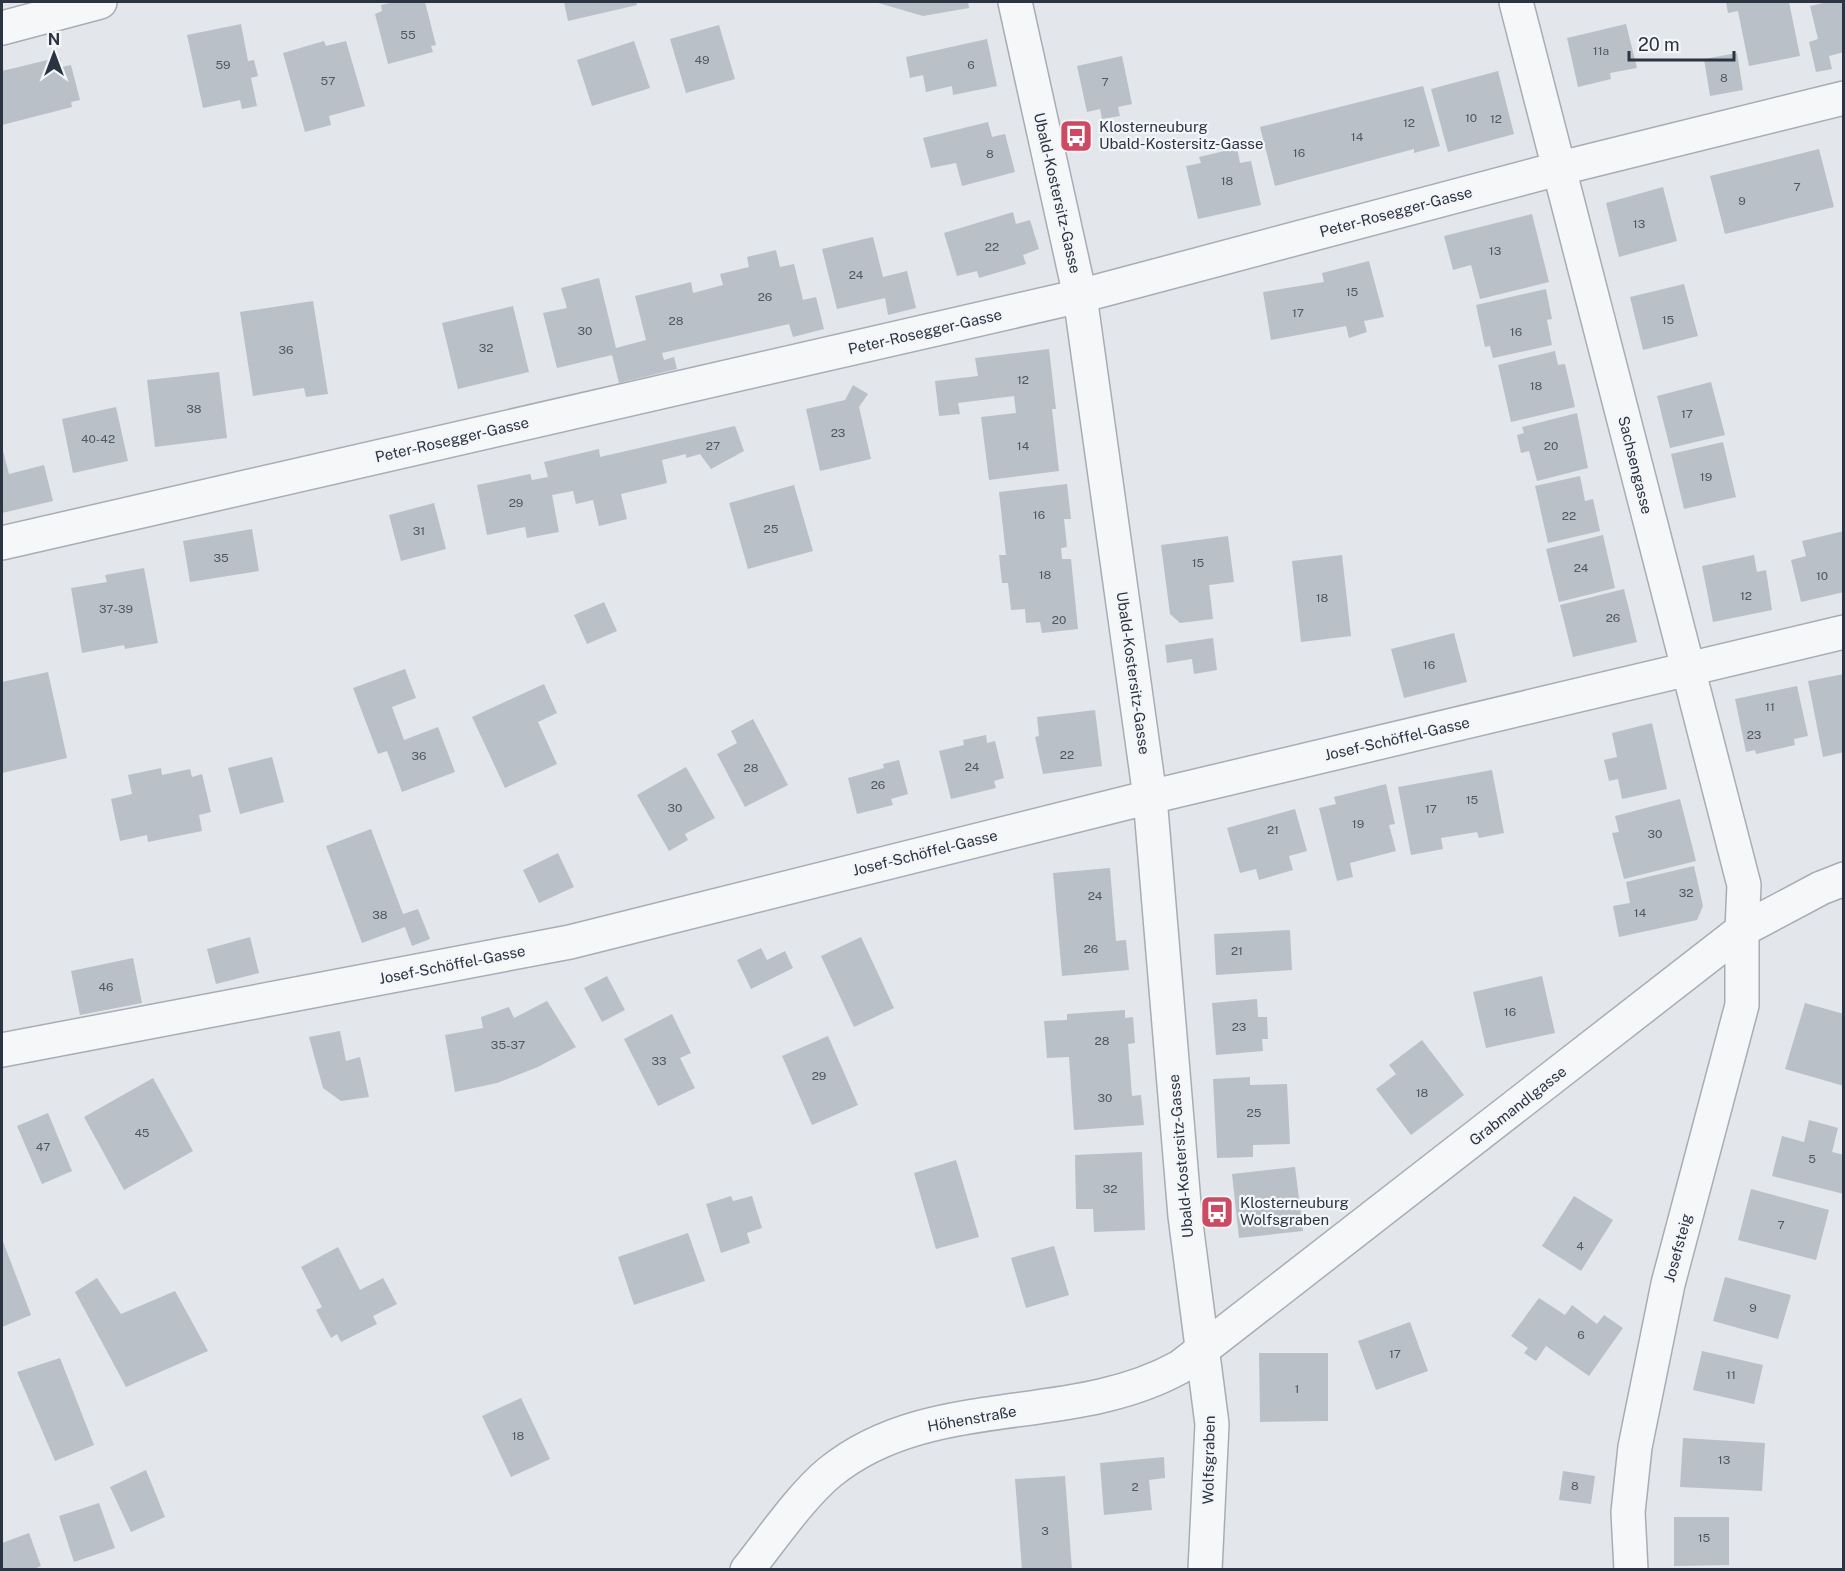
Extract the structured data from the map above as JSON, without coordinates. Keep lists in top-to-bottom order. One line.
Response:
{"streets":{"street":["Ubald-Kostersitz-Gasse","Peter-Rosegger-Gasse","Sachsengasse","Josef-Schöffel-Gasse","Grabmandlgasse","Josefsteig","Höhenstraße","Wolfsgraben"]},"crossings":[["Ubald-Kostersitz-Gasse","Peter-Rosegger-Gasse"],["Ubald-Kostersitz-Gasse","Josef-Schöffel-Gasse"],["Ubald-Kostersitz-Gasse","Grabmandlgasse"],["Ubald-Kostersitz-Gasse","Höhenstraße"],["Ubald-Kostersitz-Gasse","Wolfsgraben"],["Peter-Rosegger-Gasse","Sachsengasse"],["Sachsengasse","Josef-Schöffel-Gasse"],["Sachsengasse","Grabmandlgasse"],["Sachsengasse","Josefsteig"],["Grabmandlgasse","Josefsteig"],["Grabmandlgasse","Höhenstraße"],["Grabmandlgasse","Wolfsgraben"],["Höhenstraße","Wolfsgraben"]],"places":{"bus stop":["Klosterneuburg Ubald-Kostersitz-Gasse","Klosterneuburg Wolfsgraben"]},"house_numbers":["55","11a","49","59","6","8","57","7","10","12","12","14","16","8","18","7","9","13","22","13","24","15","26","17","15","28","30","16","32","36","12","18","38","17","23","40-42","27","14","20","19","29","16","22","25","31","35","15","24","18","10","12","18","37-39","26","20","16","11","23","22","36","24","28","26","15","30","17","19","21","30","32","24","14","38","26","21","46","16","23","28","35-37","33","29","18","30","25","45","47","5","32","7","4","9","6","17","11","1","18","13","8","2","3","15"],"scale_bar":"20 m","north":"top"}
